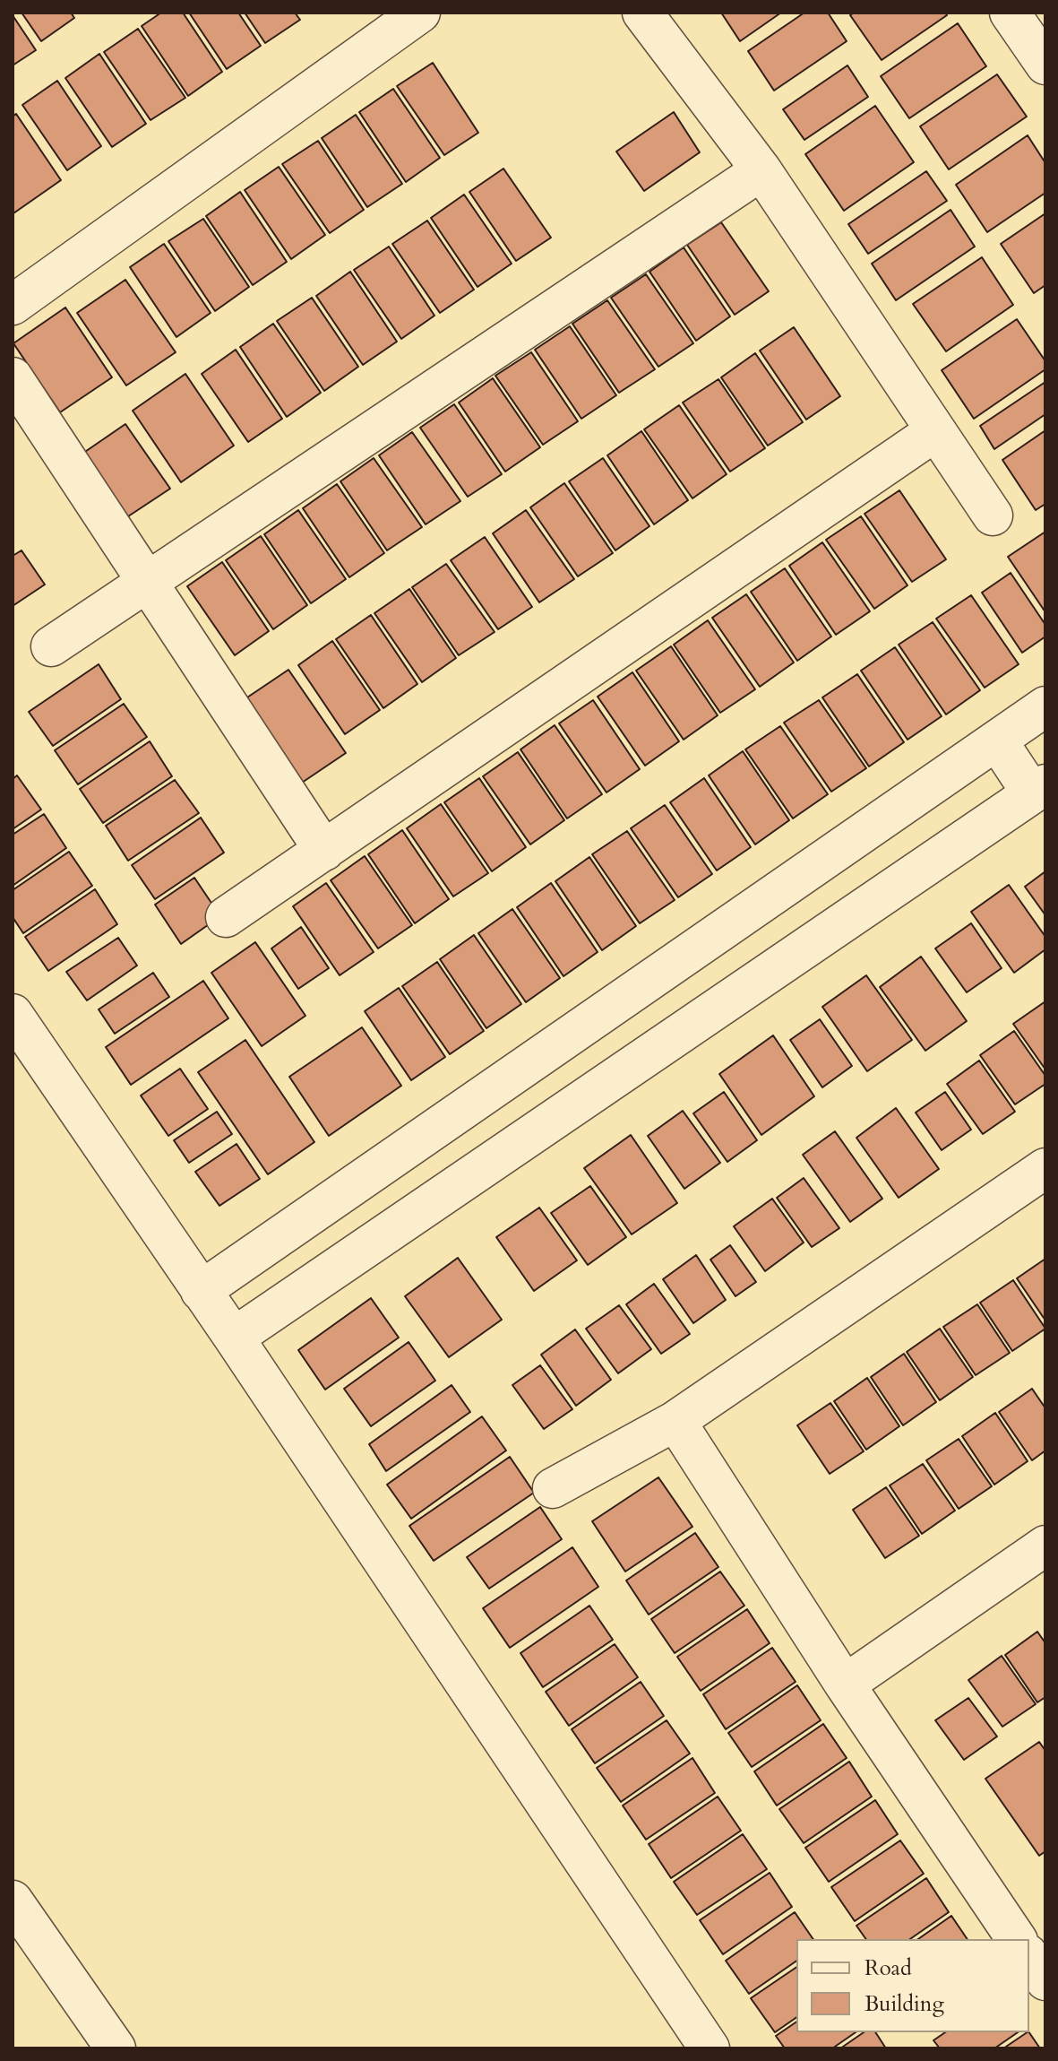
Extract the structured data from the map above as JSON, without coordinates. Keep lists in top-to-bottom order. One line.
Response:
{"legend":["Road","Building"]}
